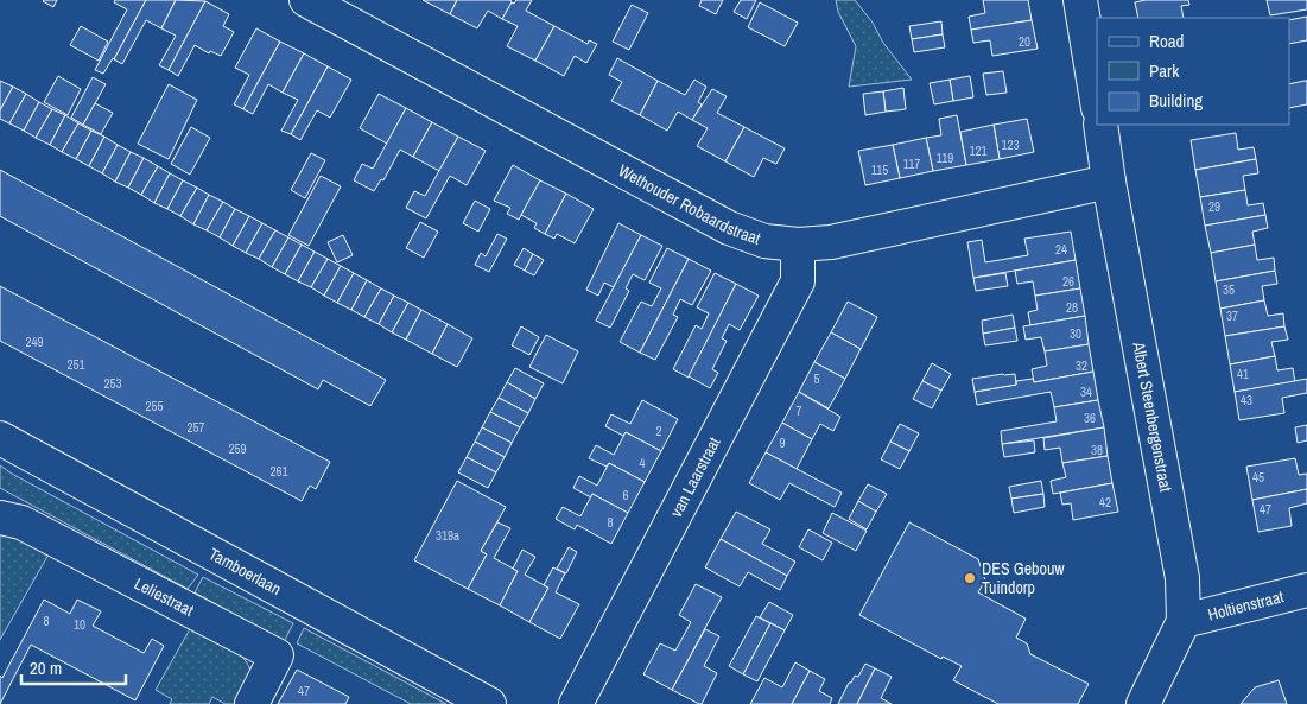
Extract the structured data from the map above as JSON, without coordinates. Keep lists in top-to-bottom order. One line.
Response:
{"streets":{"street":["Wethouder Robaardstraat","Albert Steenbergenstraat","van Laarstraat","Tamboerlaan","Leliestraat","Holtienstraat"]},"crossings":[["Wethouder Robaardstraat","Albert Steenbergenstraat"],["Wethouder Robaardstraat","van Laarstraat"],["Albert Steenbergenstraat","Holtienstraat"]],"places":["DES Gebouw Tuindorp"],"house_numbers":["20","123","121","119","117","115","29","24","26","35","28","37","30","249","251","32","41","5","253","34","43","255","7","36","257","2","9","259","38","4","261","45","6","42","47","8","319a","8","10","47"],"legend":["Road","Park","Building"],"scale_bar":"20 m"}
